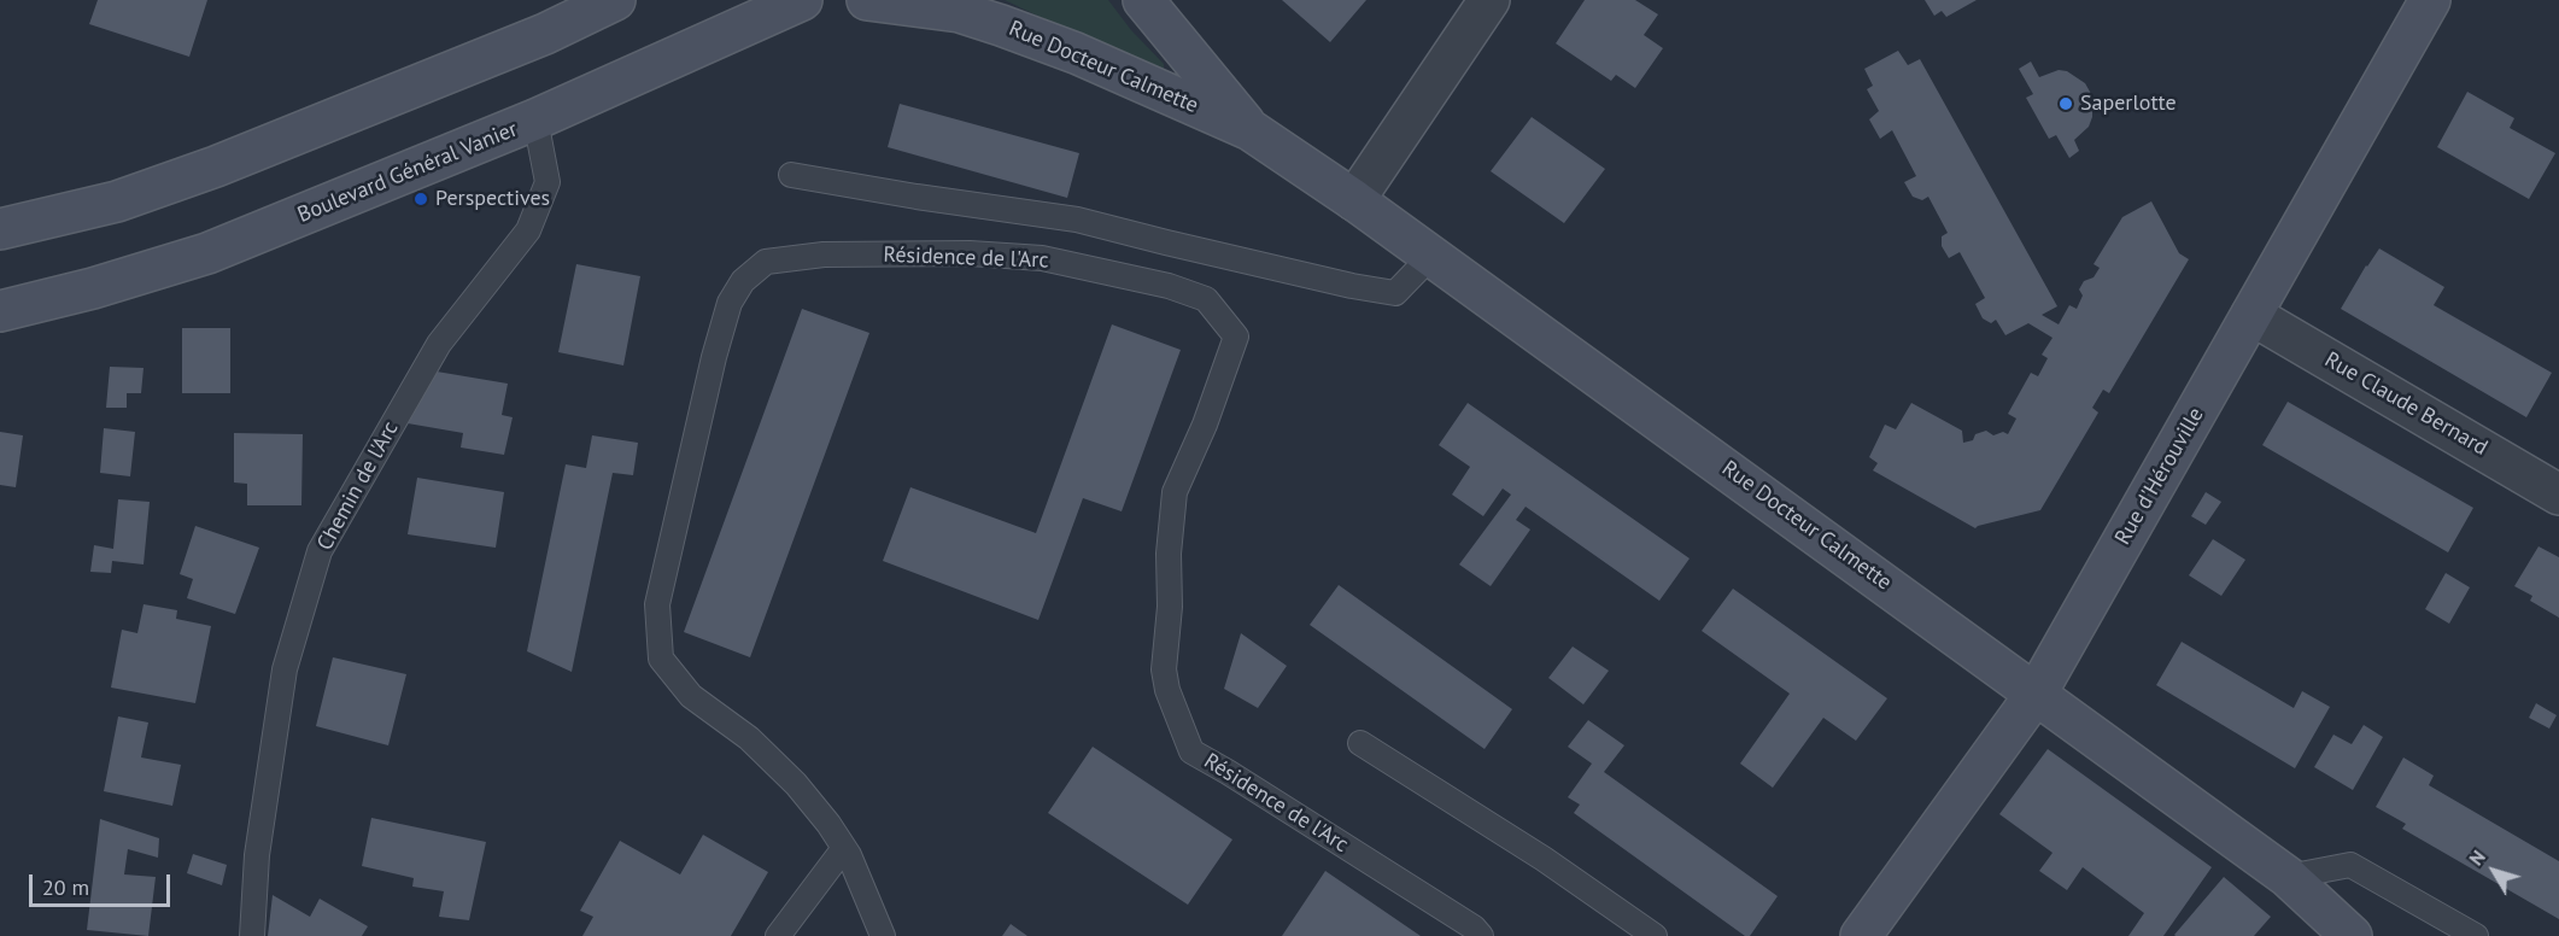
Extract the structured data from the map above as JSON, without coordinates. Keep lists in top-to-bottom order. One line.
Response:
{"streets":{"street":["Rue Docteur Calmette","Boulevard Général Vanier","Rue Claude Bernard","Rue d'Hérouville"],"lane":["Résidence de l'Arc","Chemin de l'Arc"]},"crossings":[["Rue Docteur Calmette","Rue d'Hérouville"],["Boulevard Général Vanier","Chemin de l'Arc"],["Rue Claude Bernard","Rue d'Hérouville"]],"places":["Saperlotte","Perspectives"],"scale_bar":"20 m","north":"top left"}
